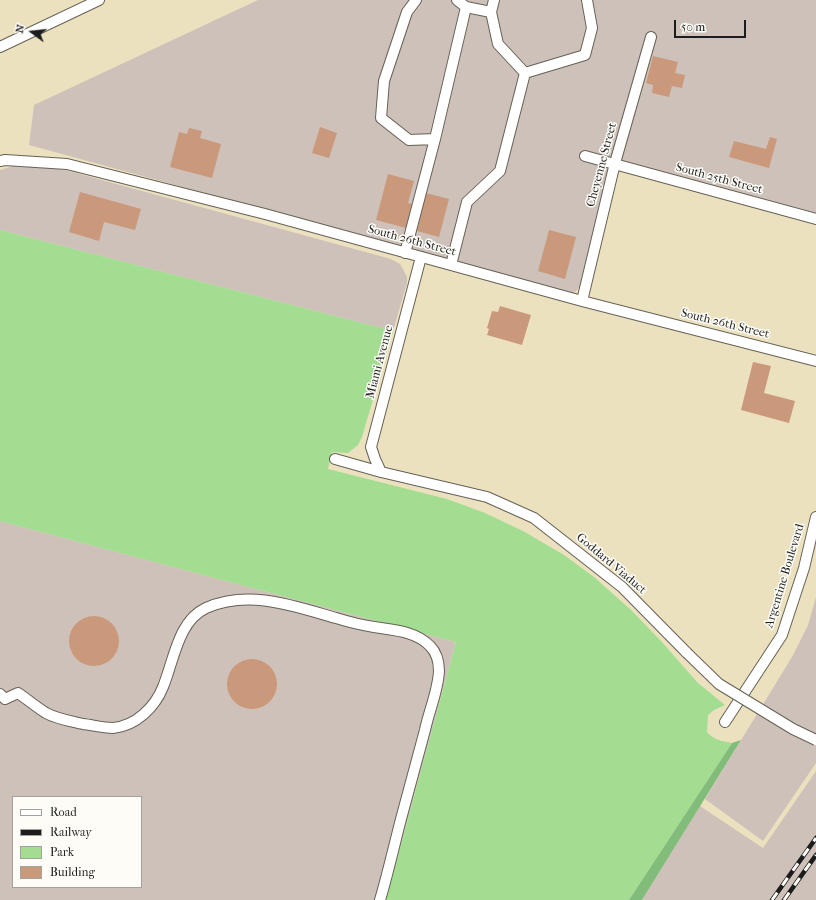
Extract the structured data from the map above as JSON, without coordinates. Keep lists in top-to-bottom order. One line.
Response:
{"streets":{"street":["Cheyenne Street","South 25th Street","South 26th Street","Miami Avenue","Goddard Viaduct","Argentine Boulevard"]},"crossings":[["Cheyenne Street","South 25th Street"],["Cheyenne Street","South 26th Street"],["South 26th Street","Miami Avenue"],["Miami Avenue","Goddard Viaduct"]],"legend":["Road","Railway","Park","Building"],"scale_bar":"50 m","north":"left"}
